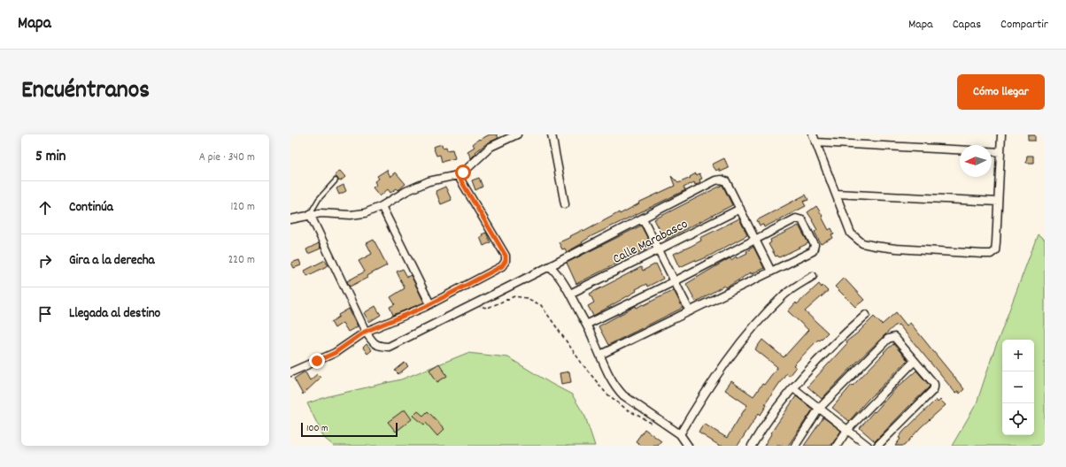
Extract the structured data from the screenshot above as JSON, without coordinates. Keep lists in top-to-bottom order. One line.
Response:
{"streets":{"street":["Calle Marabasco"]},"scale_bar":"100 m","north":"left","page":{"header":"Mapa","nav":["Mapa","Capas","Compartir"],"title":"Encuéntranos","buttons":"Cómo llegar","heading":["5 min","A pie · 340 m"],"list":[["Continúa","120 m"],["Gira a la derecha","220 m"],"Llegada al destino"],"map_buttons":["+","−"],"scale":"100 m"}}
